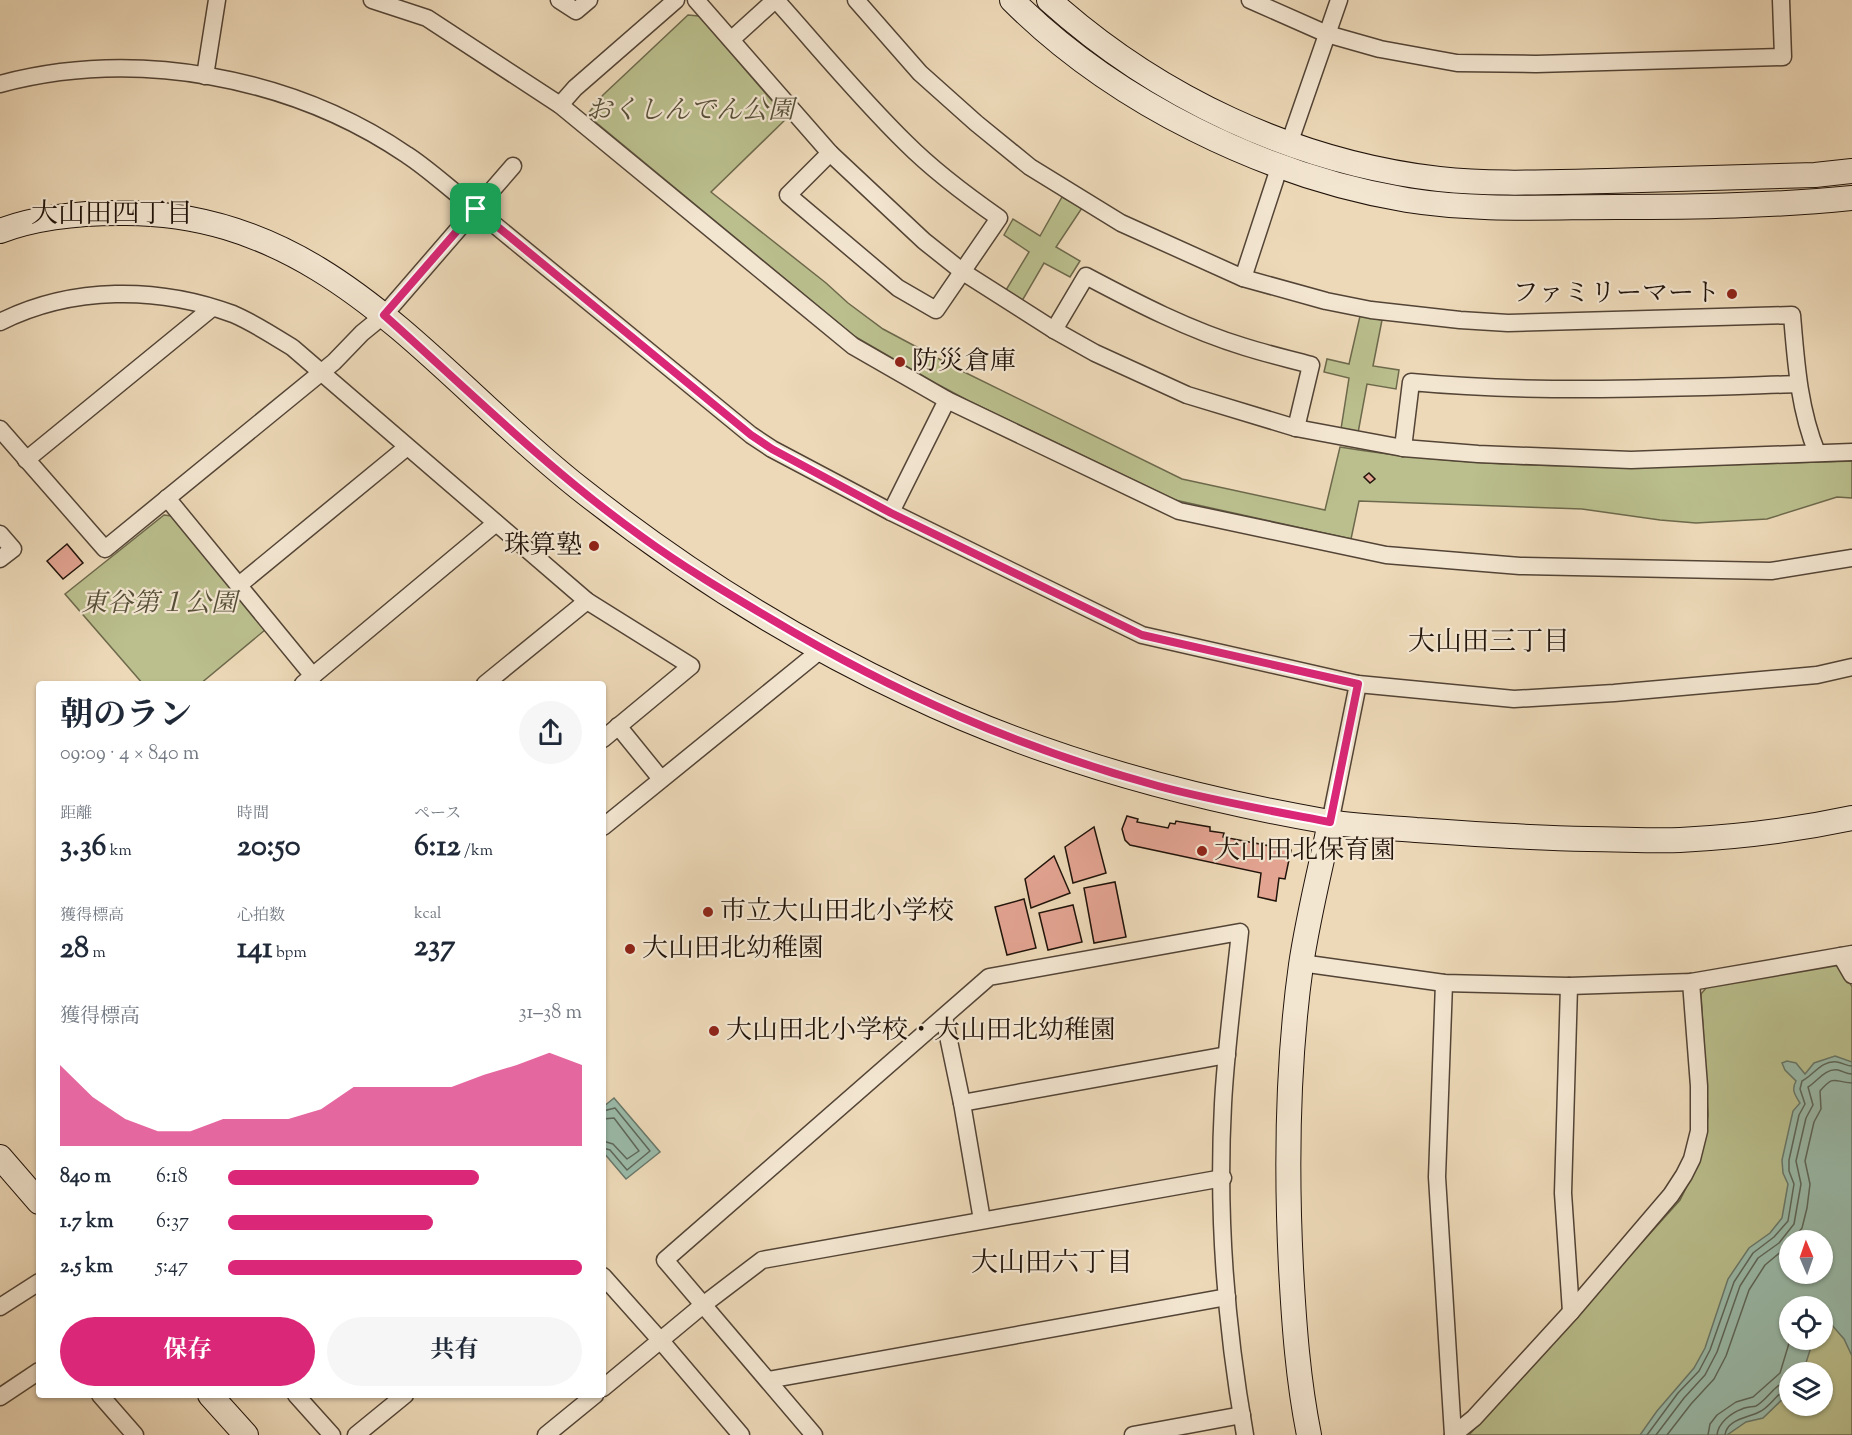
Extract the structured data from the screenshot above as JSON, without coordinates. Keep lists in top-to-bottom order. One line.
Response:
{"districts":["大山田四丁目","大山田三丁目","大山田六丁目"],"parks":["おくしんでん公園","東谷第１公園"],"places":["ファミリーマート","防災倉庫","珠算塾","大山田北保育園","市立大山田北小学校","大山田北幼稚園","大山田北小学校・大山田北幼稚園"],"north":"top","page":{"heading":["朝のラン","09:09 · 4 × 840 m"],"stats":[["距離","3.36 km"],["時間","20:50"],["ペース","6:12 /km"],["獲得標高","28 m"],["心拍数","141 bpm"],["kcal","237"]],"chart":["獲得標高","31–38 m"],"list":[{"name":"840 m","note":"6:18"},{"name":"1.7 km","note":"6:37"},{"name":"2.5 km","note":"5:47"}],"buttons":["保存","共有"]}}
